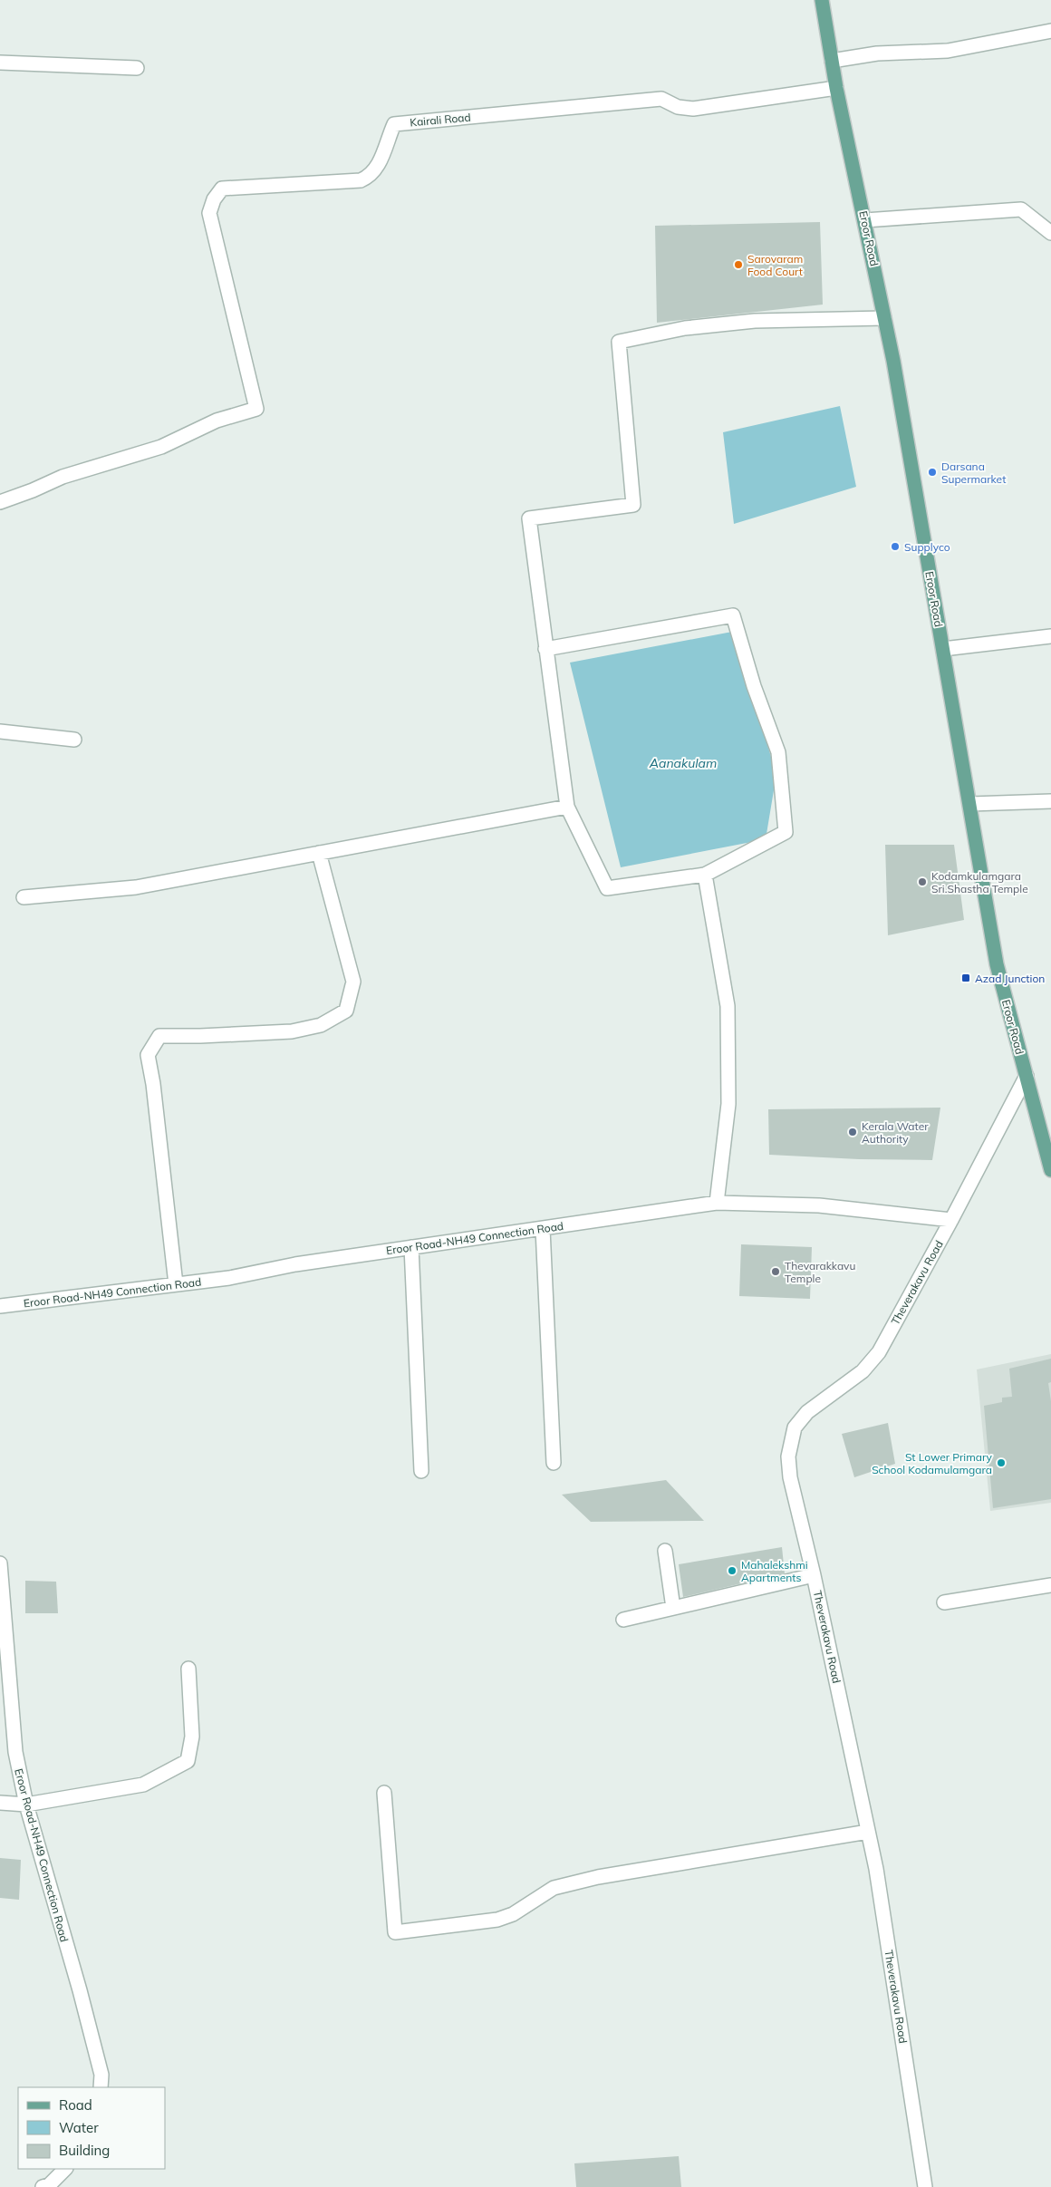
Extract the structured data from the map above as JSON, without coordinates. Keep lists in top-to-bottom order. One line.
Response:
{"streets":{"main road":["Eroor Road"],"street":["Kairali Road","Eroor Road-NH49 Connection Road","Theverakavu Road"]},"crossings":[["Kairali Road","Eroor Road"],["Eroor Road","Theverakavu Road"],["Eroor Road-NH49 Connection Road","Theverakavu Road"]],"water":["Aanakulam"],"places":{"other":["Sarovaram Food Court","Darsana Supermarket","Supplyco","Kodamkulamgara Sri.Shastha Temple","Kerala Water Authority","Thevarakkavu Temple","St Lower Primary School Kodamulamgara","Mahalekshmi Apartments"],"transit":["Azad Junction"]},"legend":["Road","Water","Building"]}
